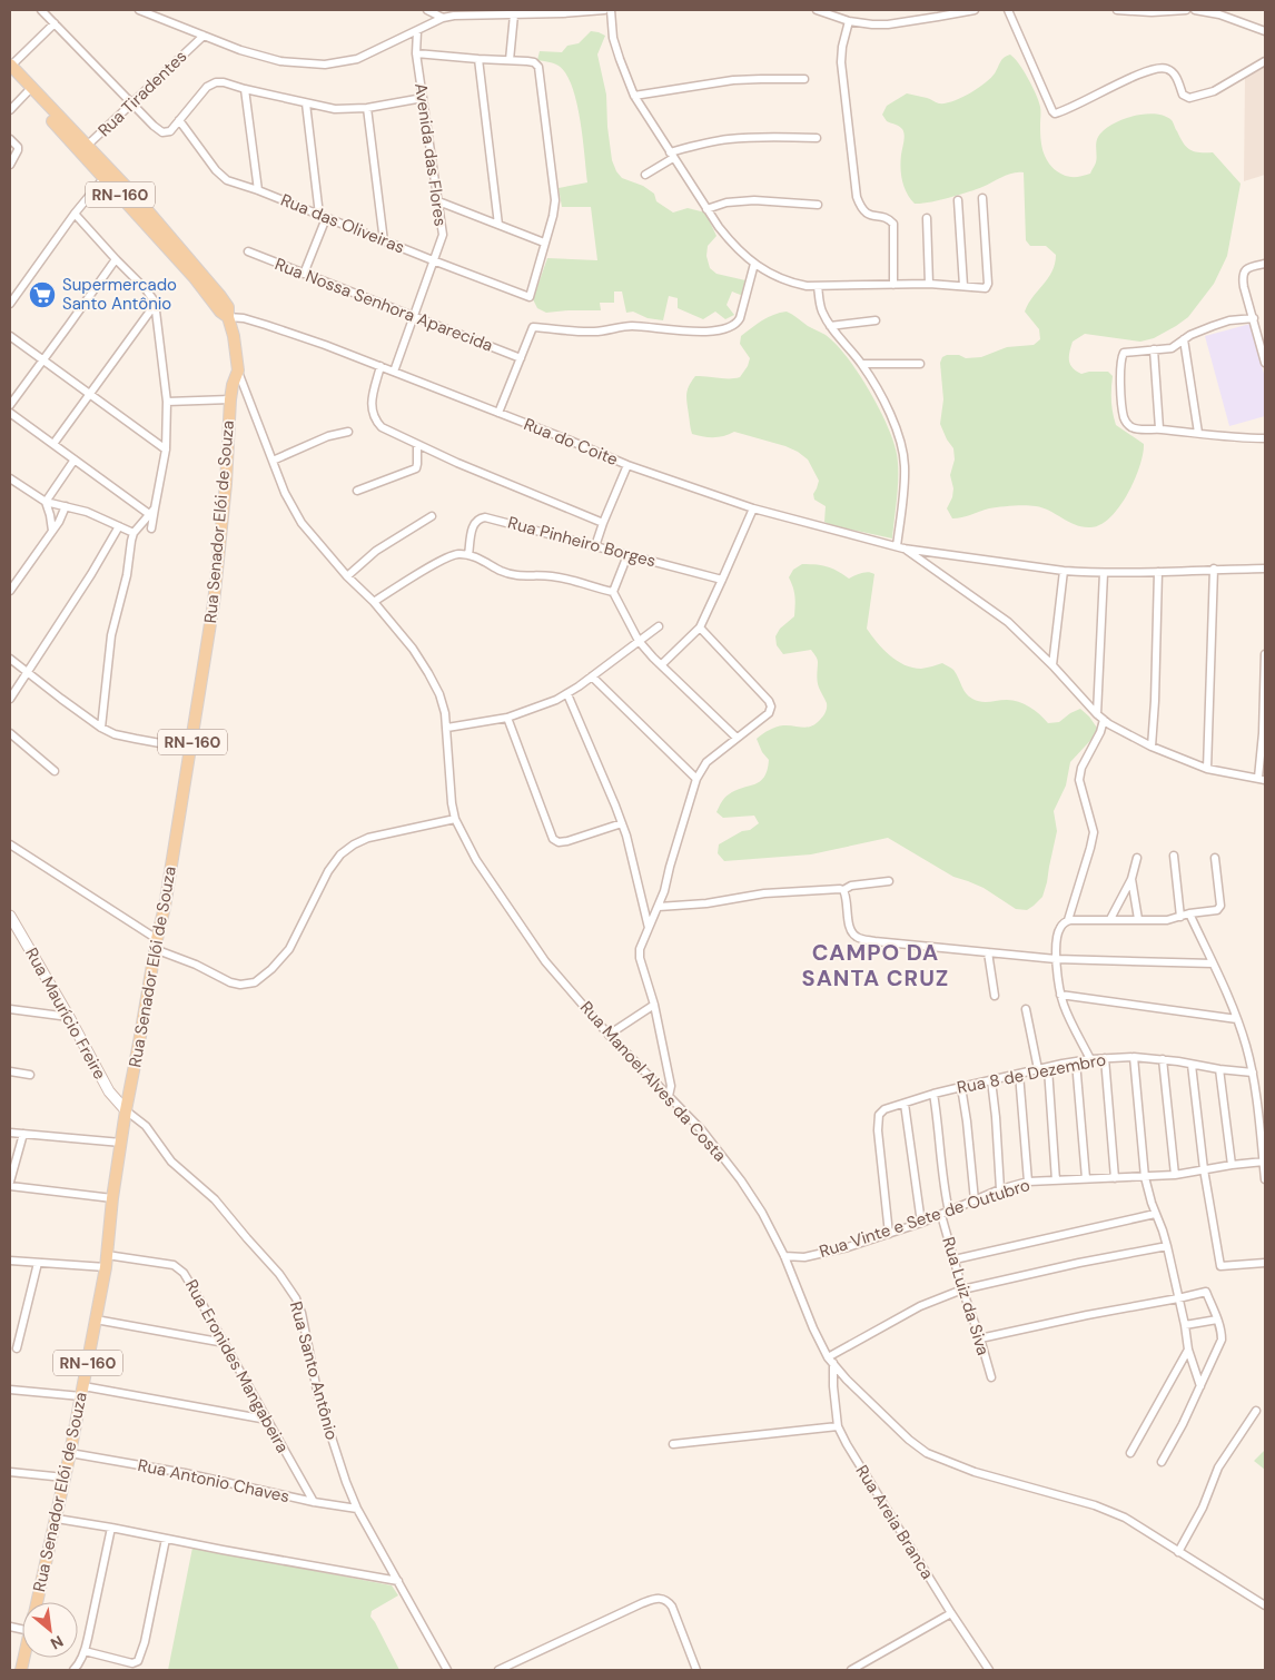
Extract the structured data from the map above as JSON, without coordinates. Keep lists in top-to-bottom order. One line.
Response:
{"streets":{"main road":["RN-160","Rua Senador Elói de Souza"],"street":["Rua Tiradentes","Avenida das Flores","Rua das Oliveiras","Rua Nossa Senhora Aparecida","Rua do Coite","Rua Pinheiro Borges","Rua Maurício Freire","Rua 8 de Dezembro","Rua Manoel Alves da Costa","Rua Vinte e Sete de Outubro","Rua Luiz da Siva","Rua Eronides Mangabeira","Rua Santo Antônio","Rua Antonio Chaves","Rua Areia Branca"]},"crossings":[["Rua Tiradentes","Rua Senador Elói de Souza"],["Avenida das Flores","Rua das Oliveiras"],["Avenida das Flores","Rua Nossa Senhora Aparecida"],["Avenida das Flores","Rua do Coite"],["Rua do Coite","Rua Senador Elói de Souza"],["Rua Senador Elói de Souza","Rua Maurício Freire"],["Rua Senador Elói de Souza","Rua Manoel Alves da Costa"],["Rua Senador Elói de Souza","Rua Eronides Mangabeira"],["Rua Senador Elói de Souza","Rua Santo Antônio"],["Rua Senador Elói de Souza","Rua Antonio Chaves"],["Rua Maurício Freire","Rua Santo Antônio"],["Rua 8 de Dezembro","Rua Vinte e Sete de Outubro"],["Rua Manoel Alves da Costa","Rua Vinte e Sete de Outubro"],["Rua Manoel Alves da Costa","Rua Areia Branca"],["Rua Vinte e Sete de Outubro","Rua Luiz da Siva"],["Rua Eronides Mangabeira","Rua Antonio Chaves"],["Rua Santo Antônio","Rua Antonio Chaves"]],"districts":["CAMPO DA SANTA CRUZ"],"places":{"supermarket":["Supermercado Santo Antônio"]},"north":"bottom right"}
